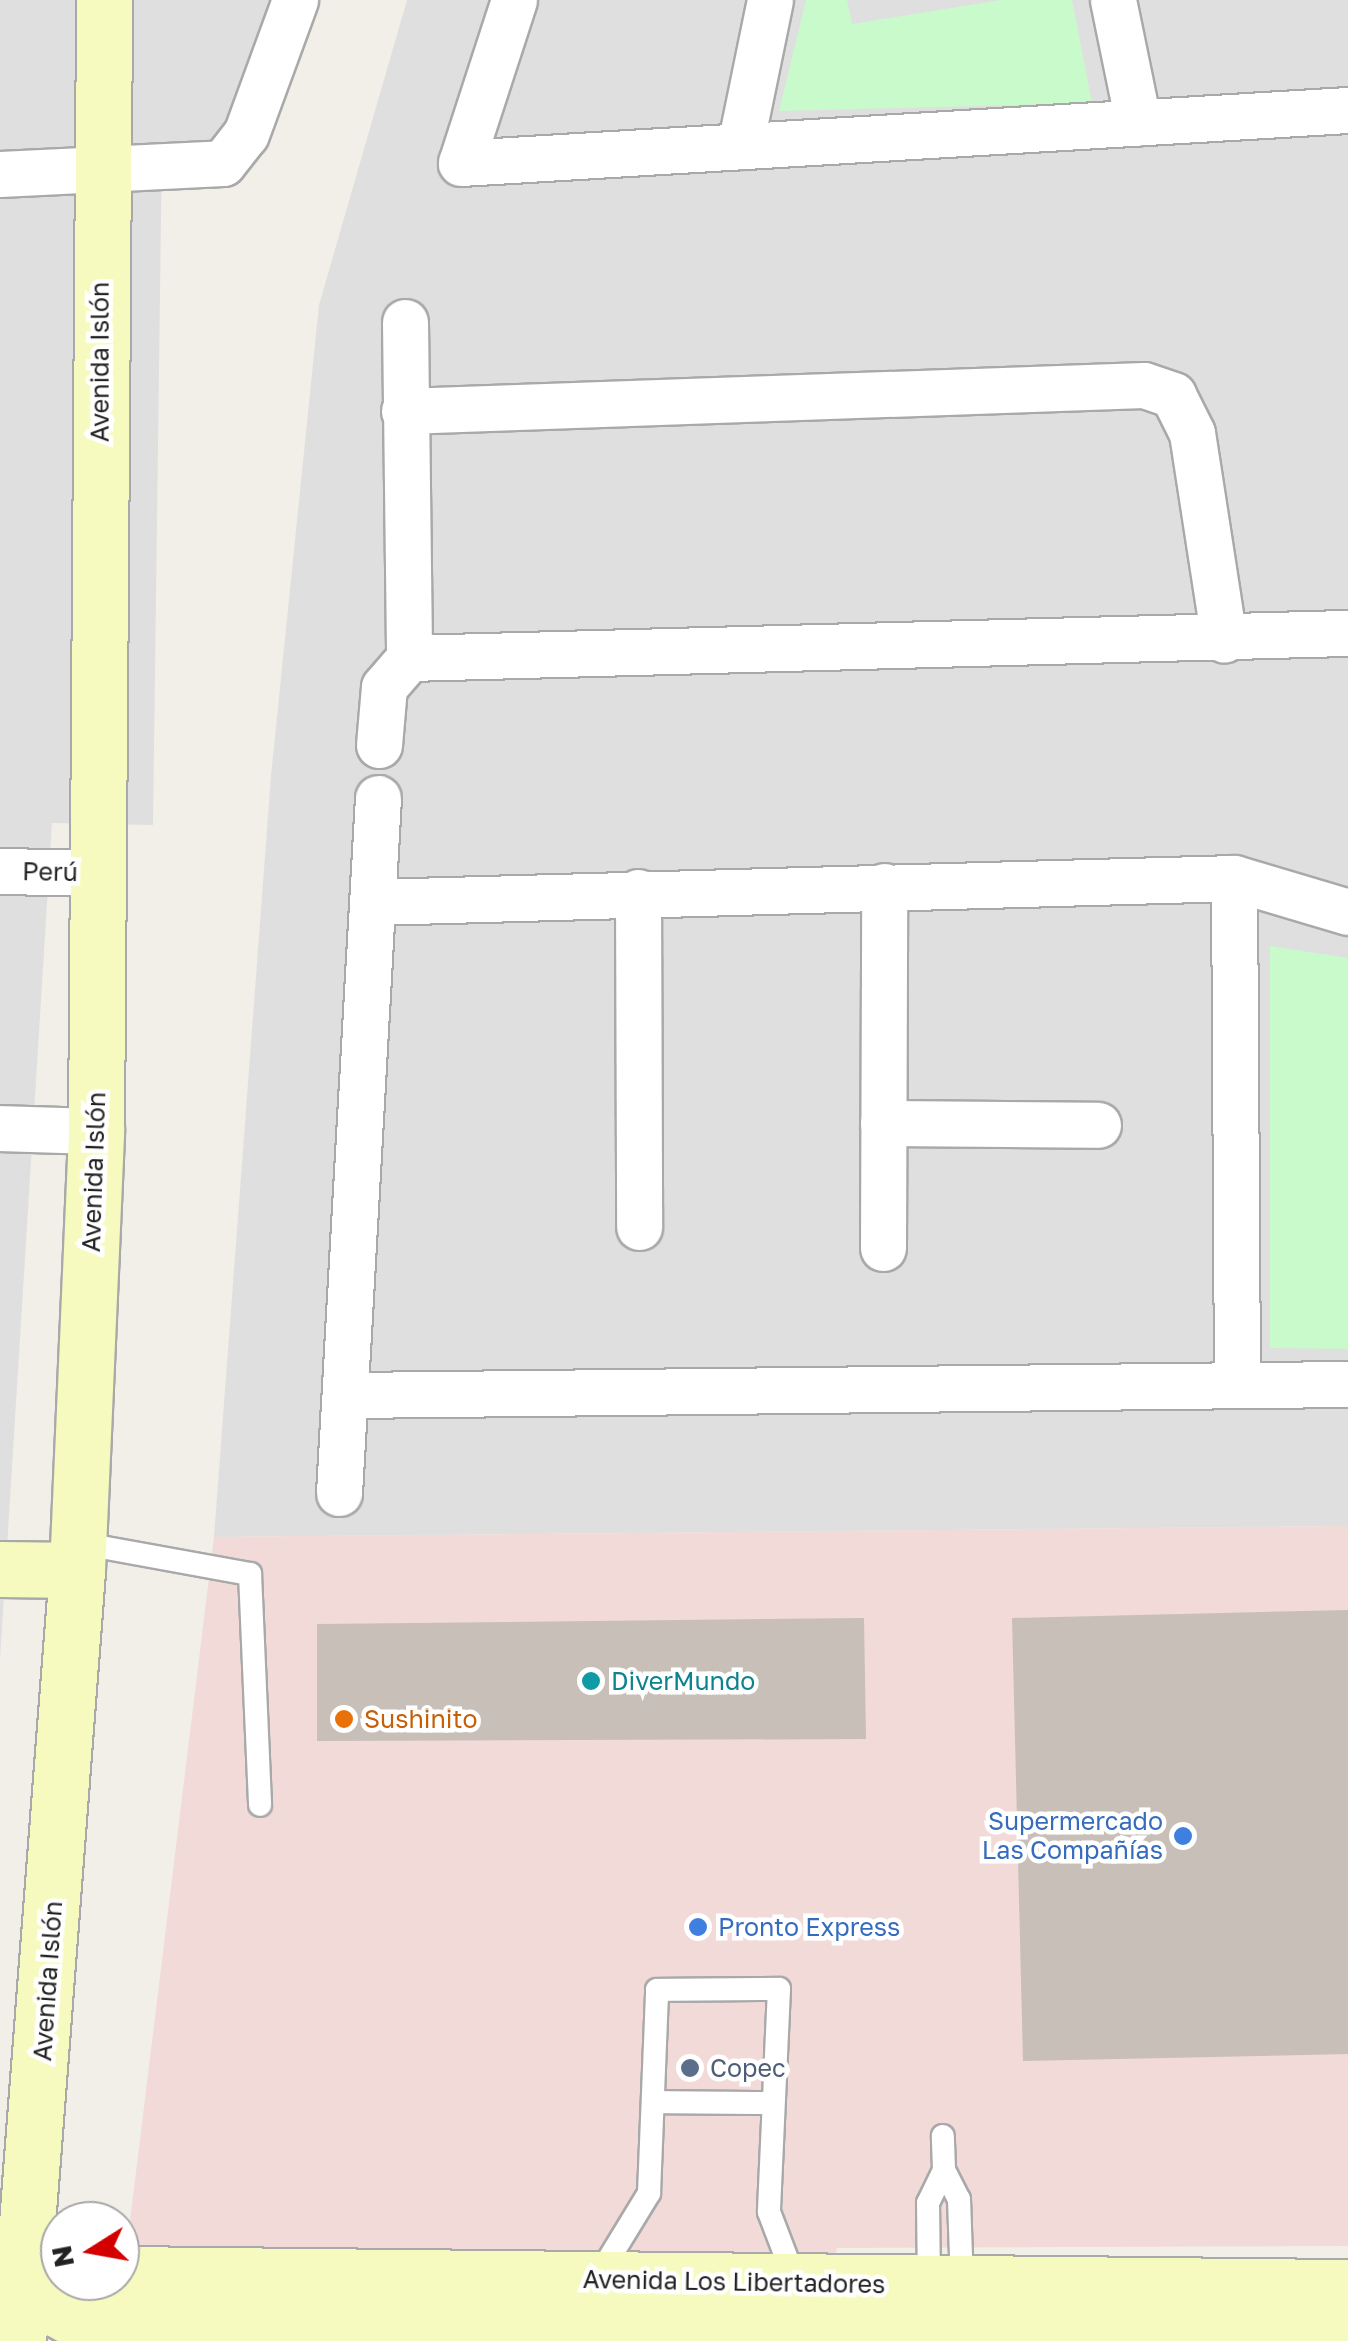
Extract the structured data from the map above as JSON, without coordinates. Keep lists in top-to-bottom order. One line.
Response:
{"streets":{"main road":["Avenida Islón","Avenida Los Libertadores"],"street":["Perú"]},"crossings":[["Avenida Islón","Perú"],["Avenida Islón","Avenida Los Libertadores"]],"places":["DiverMundo","Sushinito","Supermercado Las Compañías","Pronto Express","Copec"],"north":"left"}
